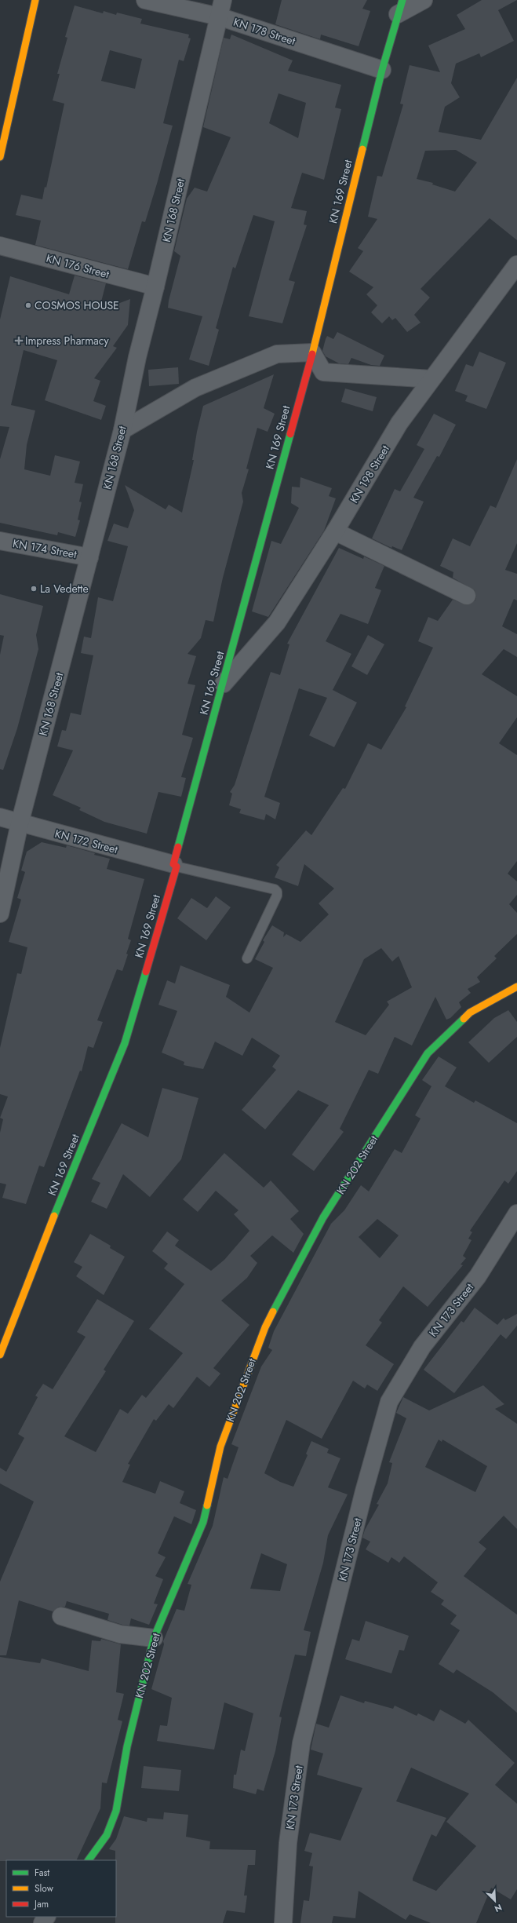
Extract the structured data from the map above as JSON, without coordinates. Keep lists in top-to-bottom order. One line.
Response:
{"streets":{"street":["KN 178 Street","KN 169 Street","KN 168 Street","KN 176 Street","KN 198 Street","KN 174 Street","KN 172 Street","KN 202 Street","KN 173 Street"]},"crossings":[["KN 178 Street","KN 169 Street"],["KN 178 Street","KN 168 Street"],["KN 169 Street","KN 198 Street"],["KN 169 Street","KN 172 Street"],["KN 168 Street","KN 176 Street"],["KN 168 Street","KN 174 Street"],["KN 168 Street","KN 172 Street"]],"places":{"other":["COSMOS HOUSE","La Vedette"],"health":["Impress Pharmacy"]},"legend":["Fast","Slow","Jam"],"north":"bottom right"}
